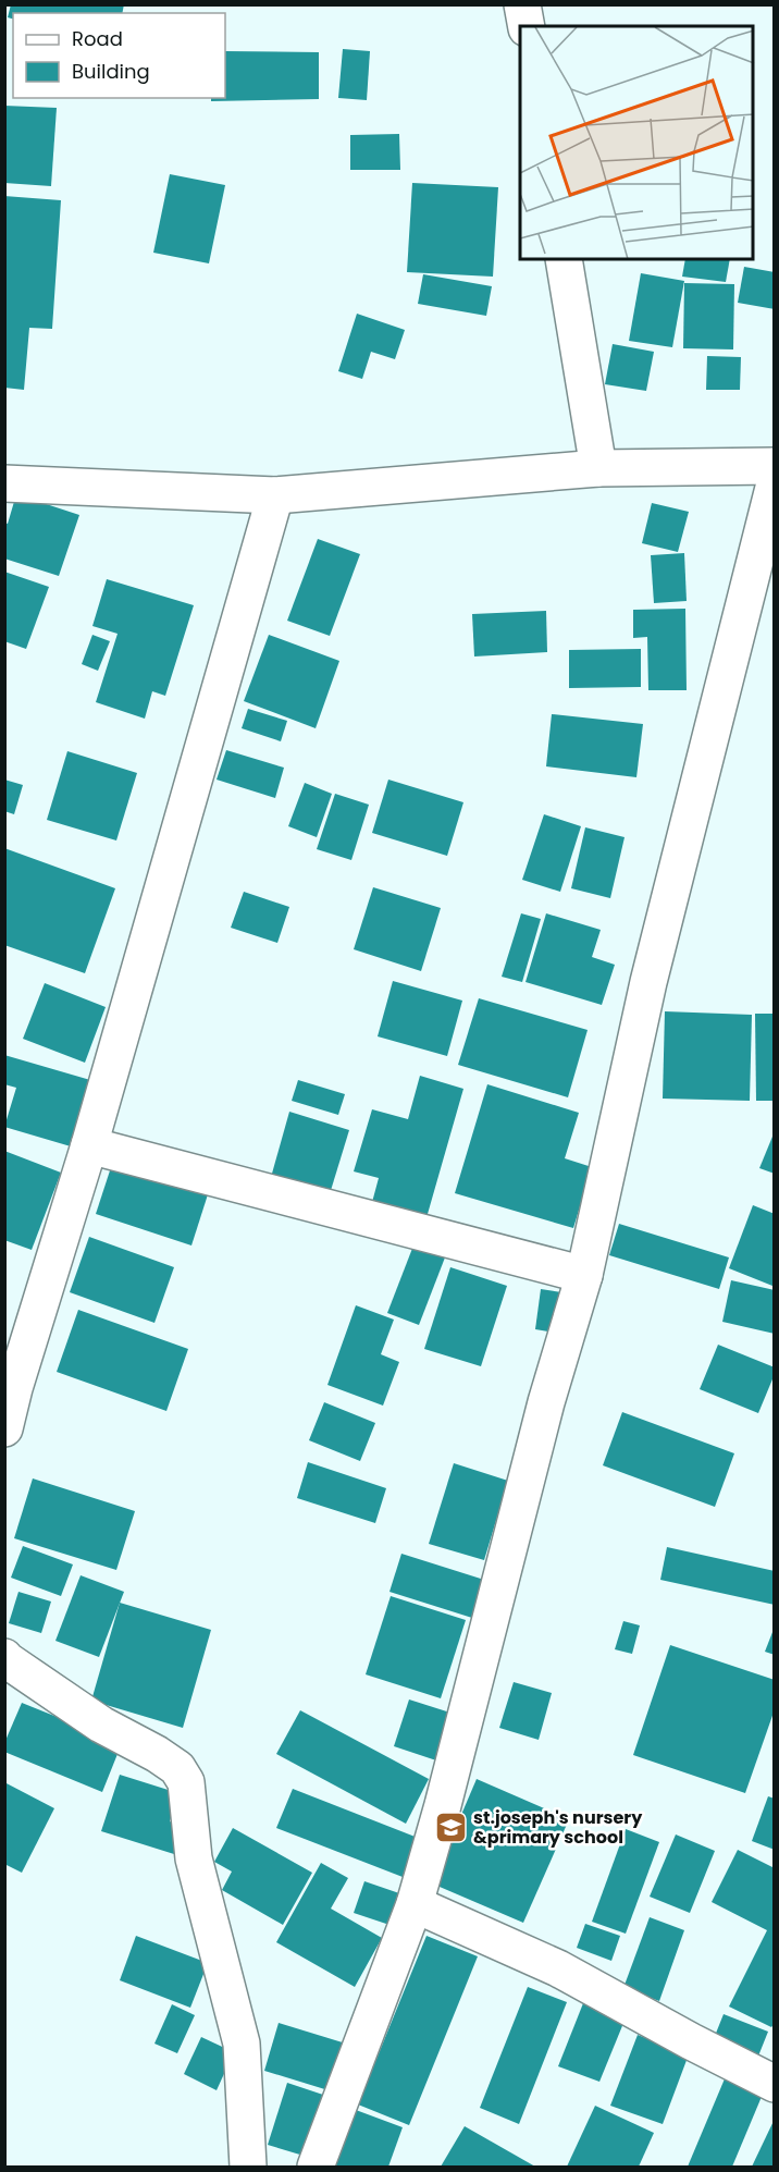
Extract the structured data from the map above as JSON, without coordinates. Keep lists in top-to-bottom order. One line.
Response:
{"places":{"school or university":["st.joseph's nursery &primary school"]},"legend":["Road","Building"]}
